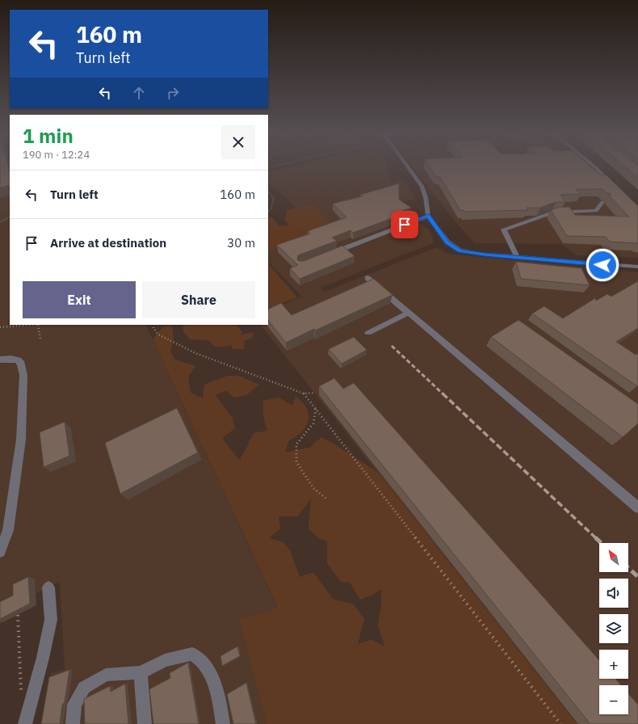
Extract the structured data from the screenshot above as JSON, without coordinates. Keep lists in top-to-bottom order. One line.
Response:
{"north":"top left","page":{"turn":["160 m","Turn left"],"heading":["1 min","190 m · 12:24"],"list":[{"name":"Turn left","value":"160 m"},{"name":"Arrive at destination","value":"30 m"}],"buttons":["Exit","Share"],"map_buttons":["+","−"]}}
